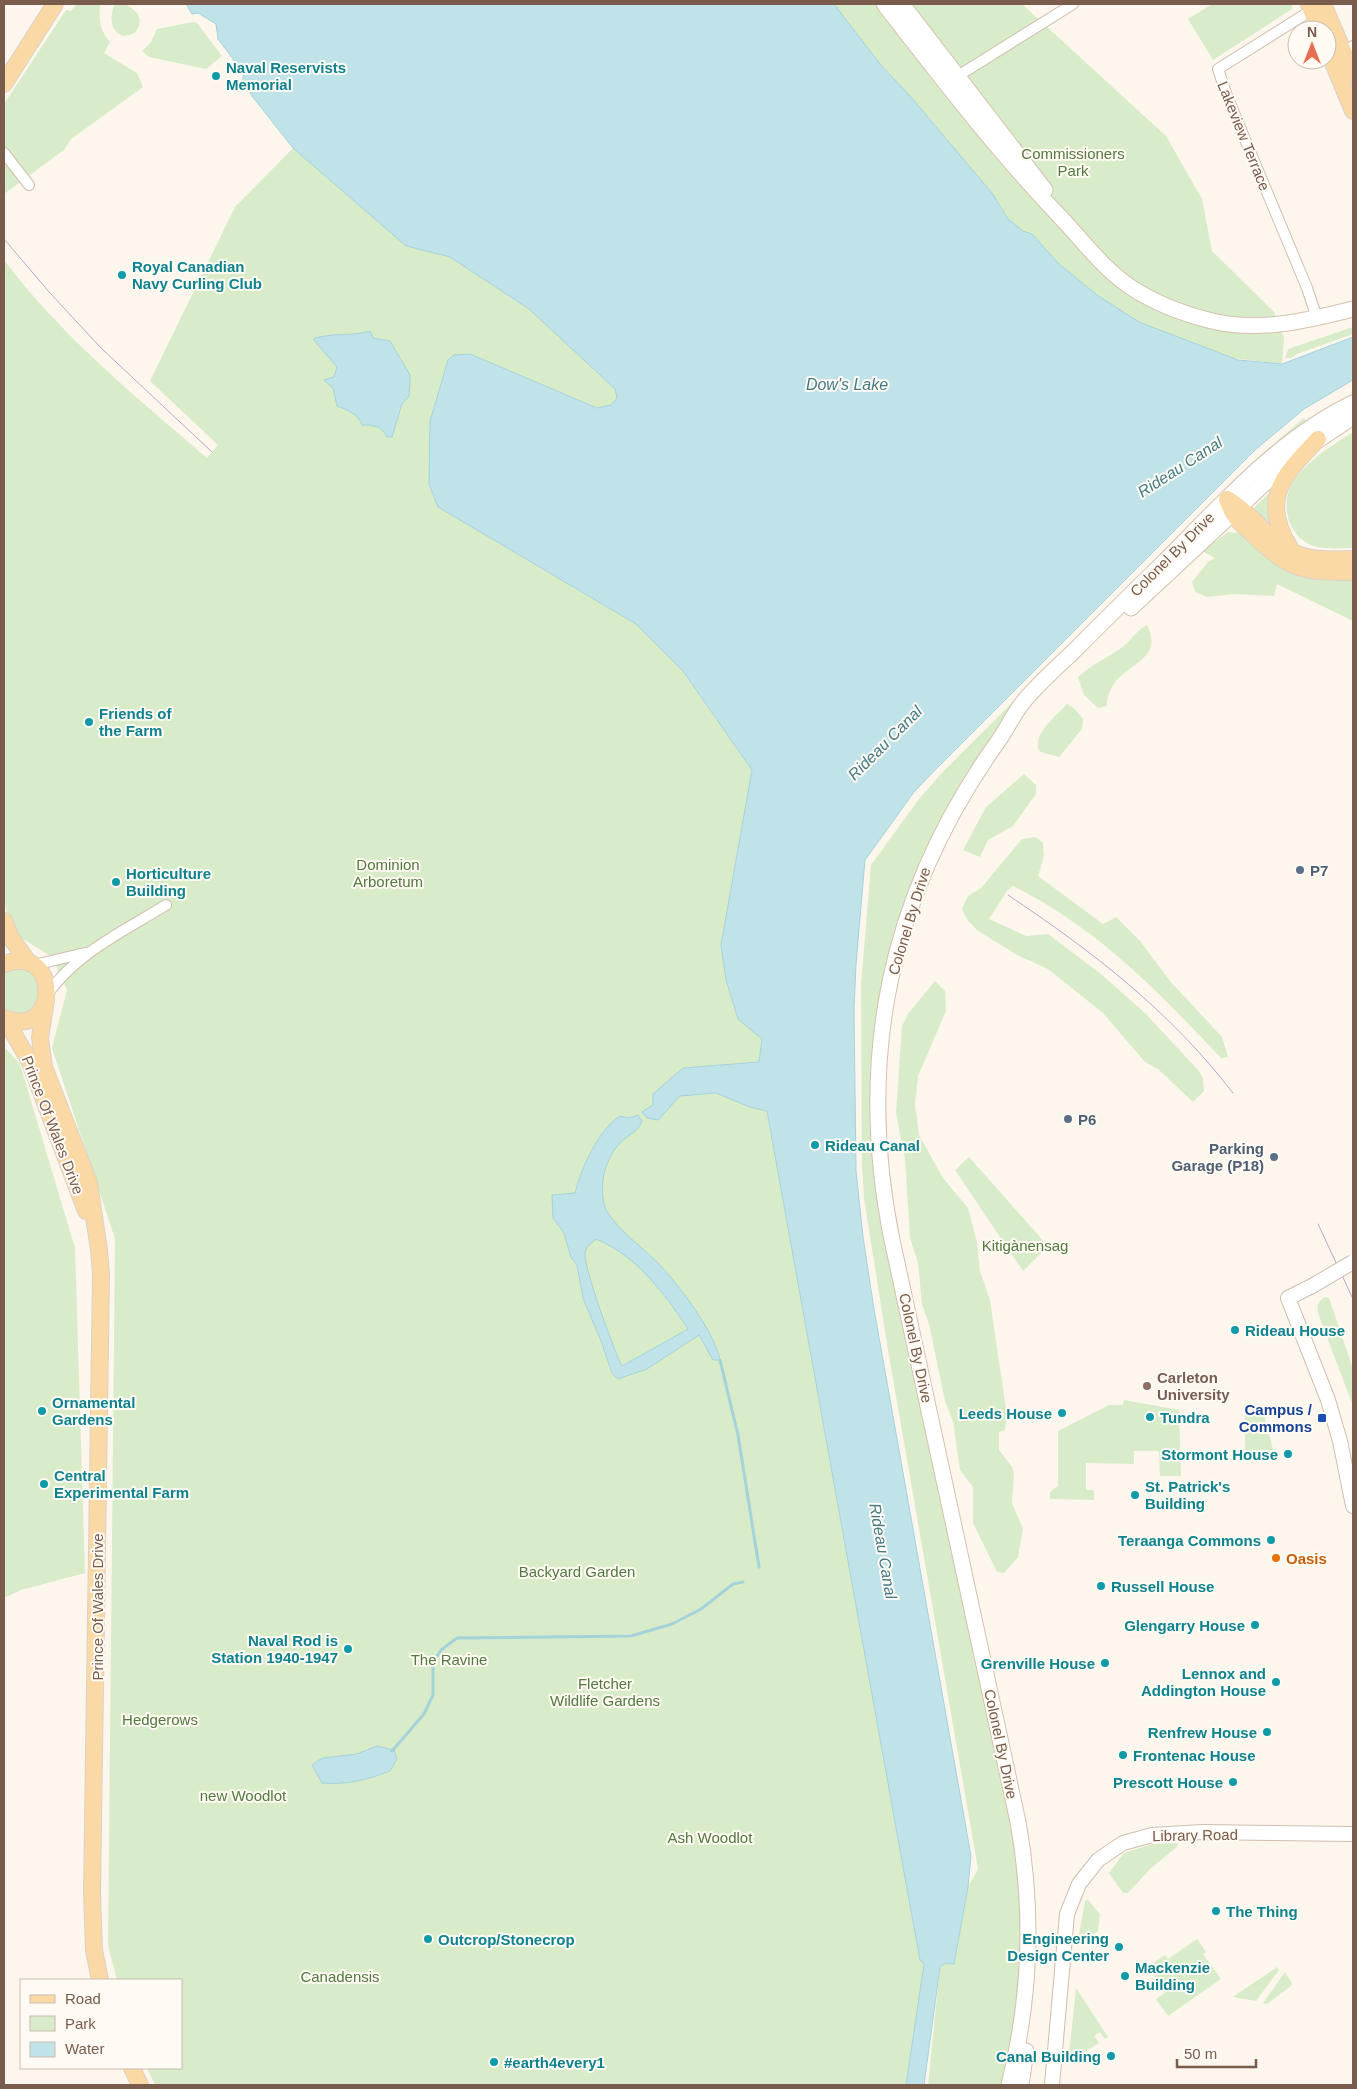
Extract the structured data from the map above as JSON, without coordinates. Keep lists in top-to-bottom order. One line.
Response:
{"streets":{"main road":["Colonel By Drive","Prince Of Wales Drive"],"street":["Lakeview Terrace","Library Road"]},"water":["Dow's Lake","Rideau Canal"],"parks":["Commissioners Park","Dominion Arboretum","Kitigànensag","Backyard Garden","The Ravine","Fletcher Wildlife Gardens","Hedgerows","new Woodlot","Ash Woodlot","Canadensis"],"places":{"other":["Naval Reservists Memorial","Royal Canadian Navy Curling Club","Friends of the Farm","P7","Horticulture Building","P6","Rideau Canal","Parking Garage (P18)","Rideau House","Carleton University","Ornamental Gardens","Leeds House","Tundra","Stormont House","Central Experimental Farm","St. Patrick's Building","Teraanga Commons","Oasis","Russell House","Glengarry House","Naval Rod is Station 1940-1947","Grenville House","Lennox and Addington House","Renfrew House","Frontenac House","Prescott House","The Thing","Outcrop/Stonecrop","Engineering Design Center","Mackenzie Building","Canal Building","#earth4every1"],"transit":["Campus / Commons"]},"legend":["Road","Park","Water"],"scale_bar":"50 m","north":"top"}
